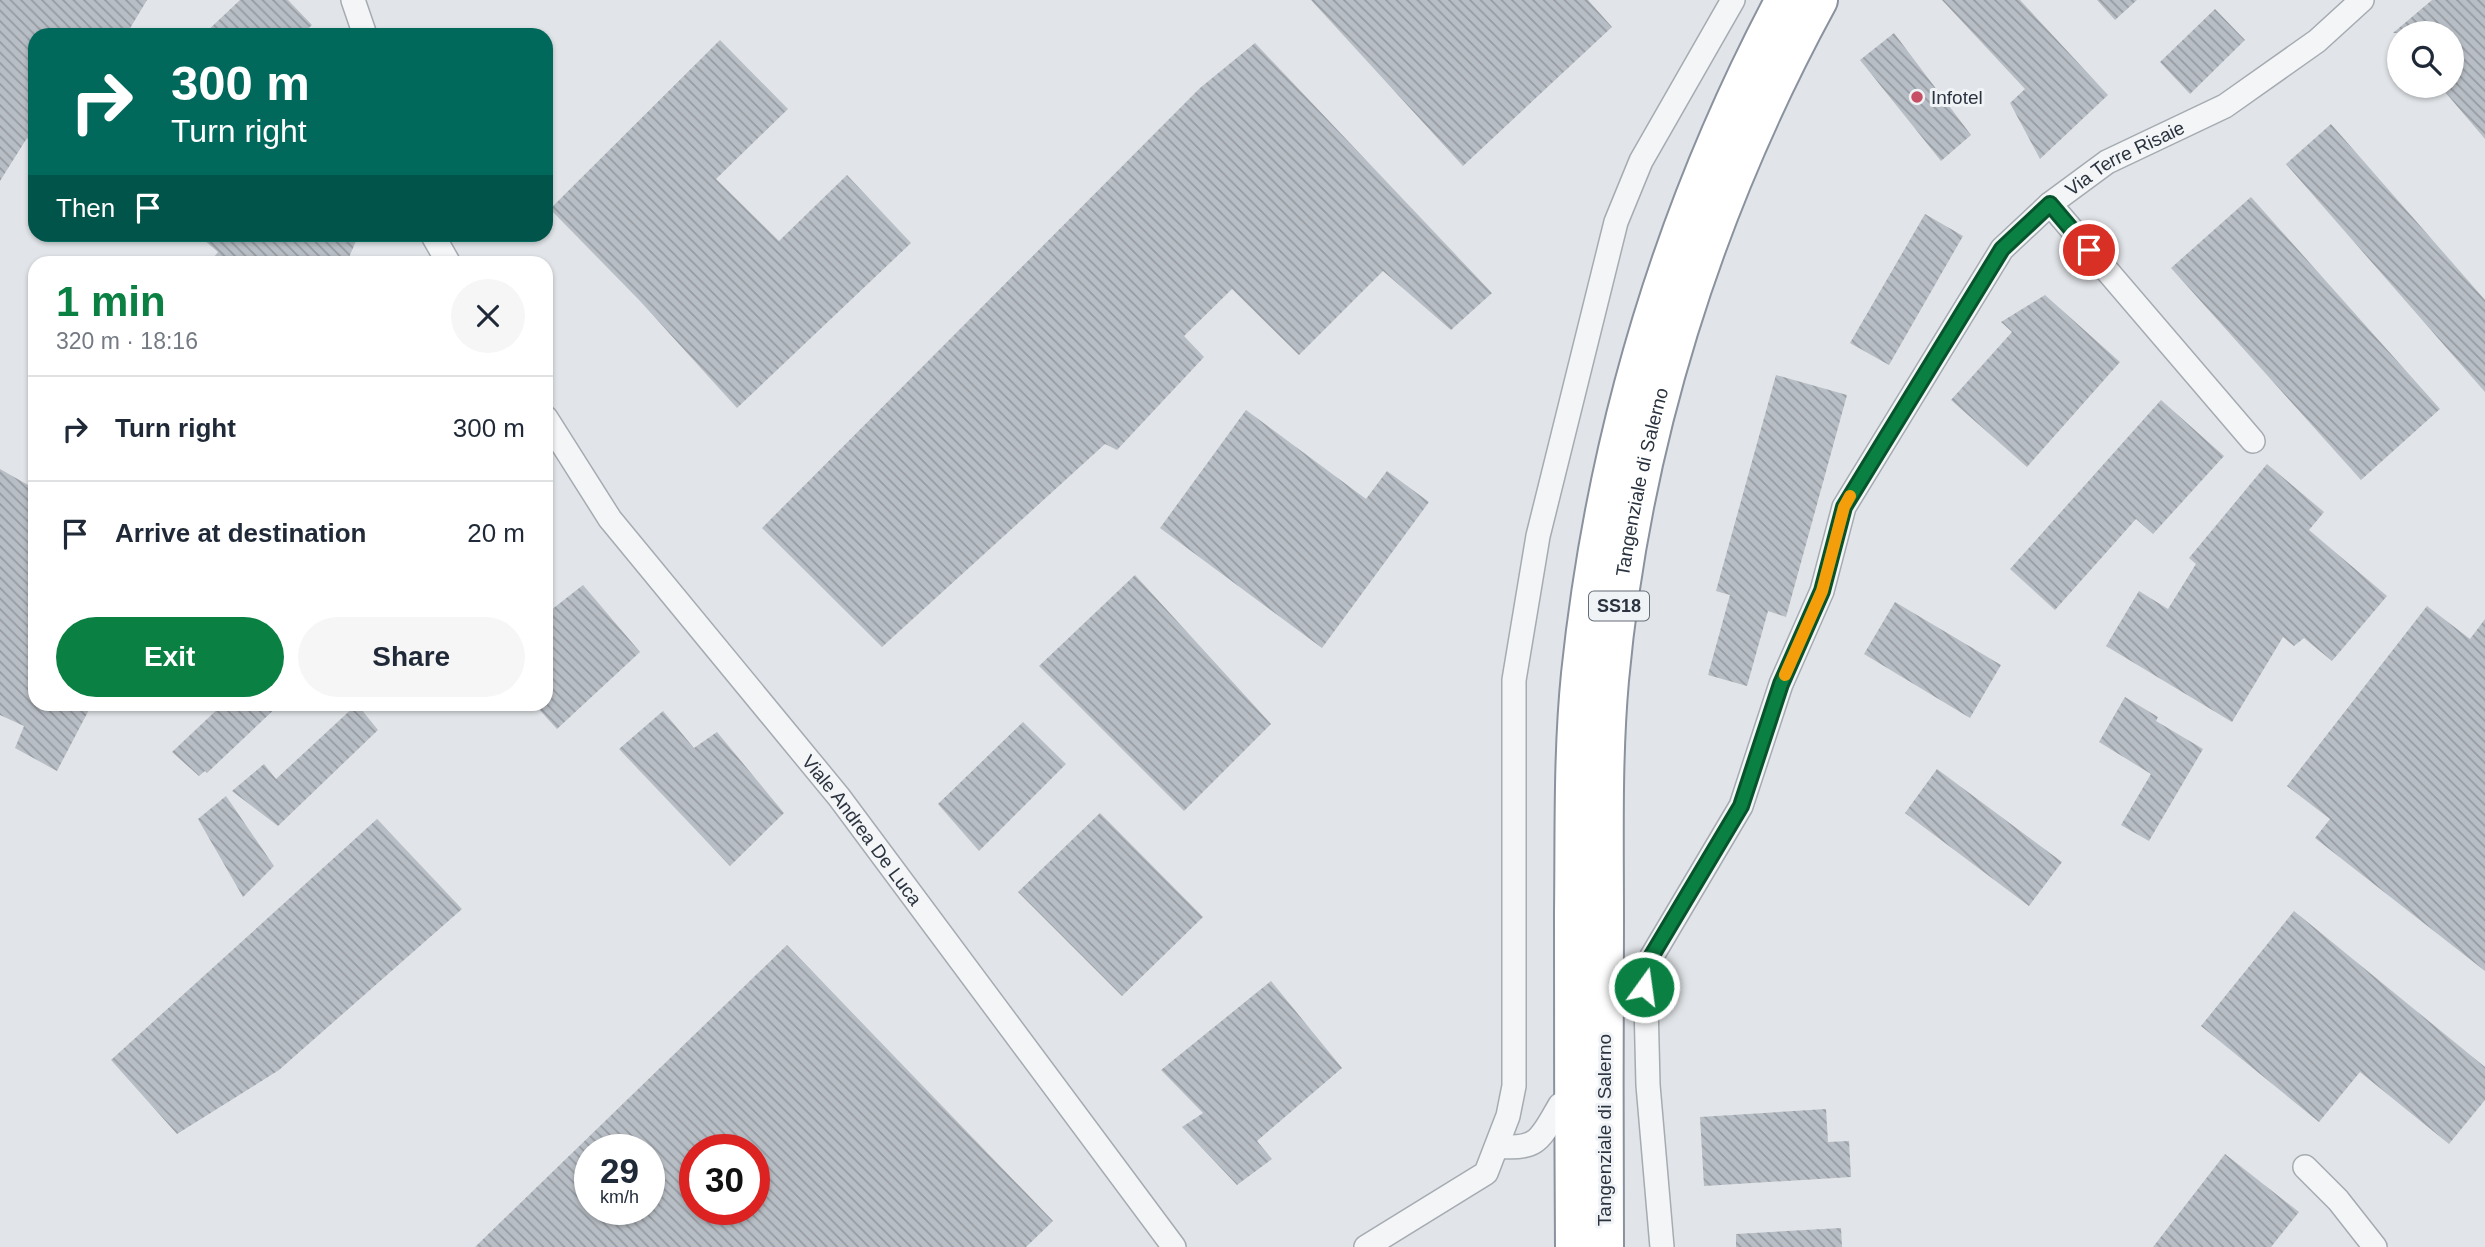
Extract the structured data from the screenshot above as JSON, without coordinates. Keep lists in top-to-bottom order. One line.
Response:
{"streets":{"highway":["Tangenziale di Salerno","SS18"],"street":["Via Terre Risaie","Viale Andrea De Luca"]},"places":["Infotel"],"page":{"turn":["300 m","Turn right"],"then":"Then","heading":["1 min","320 m · 18:16"],"list":[{"name":"Turn right","value":"300 m"},{"name":"Arrive at destination","value":"20 m"}],"buttons":["Exit","Share"],"speed":"29 km/h","limit":"30"}}
